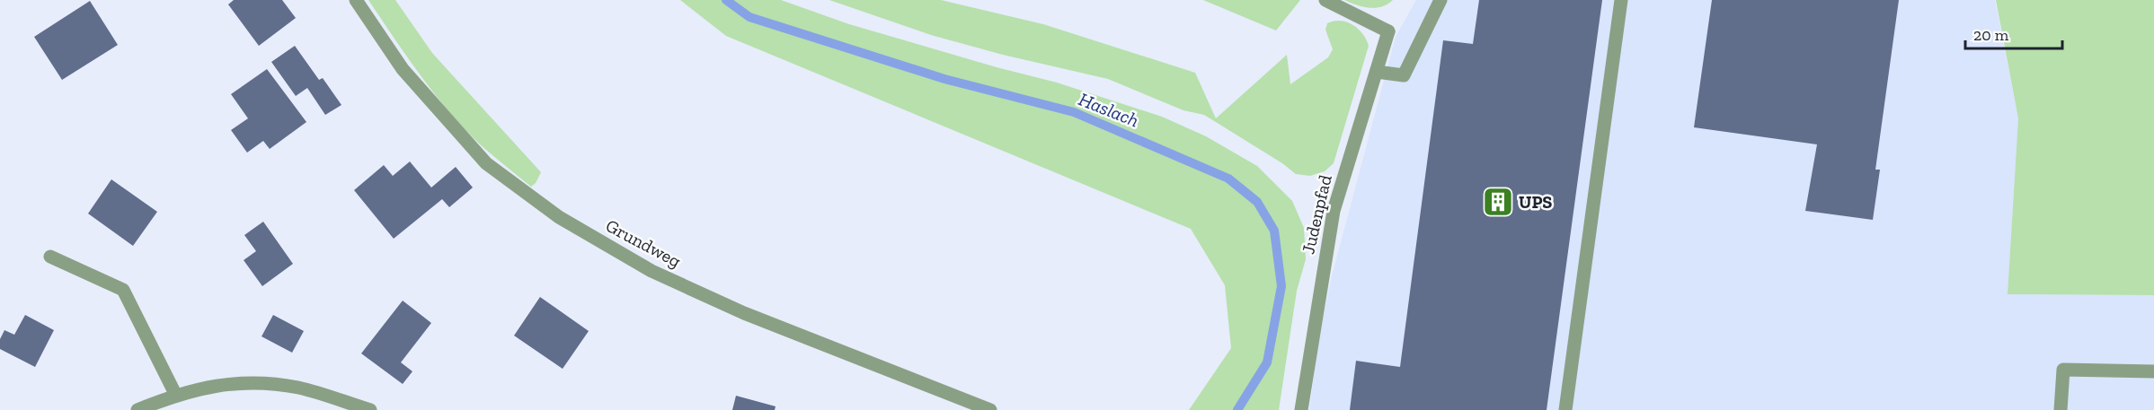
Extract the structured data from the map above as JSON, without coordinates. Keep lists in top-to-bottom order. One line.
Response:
{"streets":{"street":["Judenpfad","Grundweg"]},"water":["Haslach"],"places":{"building":["UPS"]},"scale_bar":"20 m"}
